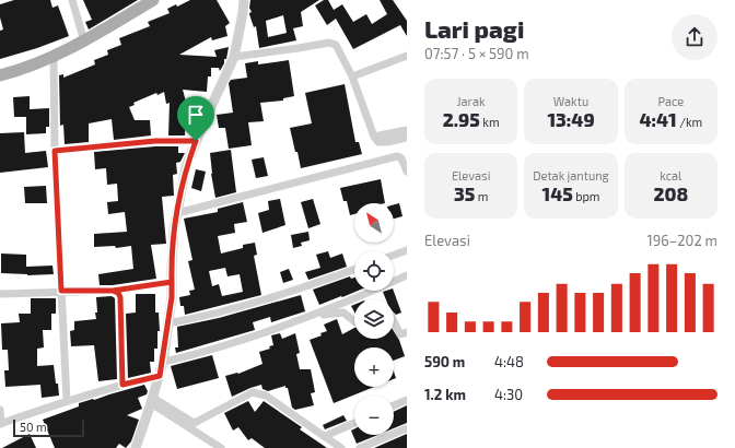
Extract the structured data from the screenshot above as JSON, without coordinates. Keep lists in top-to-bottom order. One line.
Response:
{"scale_bar":"50 m","north":"top left","page":{"heading":["Lari pagi","07:57 · 5 × 590 m"],"stats":[["Jarak","2.95 km"],["Waktu","13:49"],["Pace","4:41 /km"],["Elevasi","35 m"],["Detak jantung","145 bpm"],["kcal","208"]],"map_buttons":["+","−"],"chart":["Elevasi","196–202 m"],"list":[{"name":"590 m","note":"4:48"},{"name":"1.2 km","note":"4:30"}],"scale":"50 m"}}
